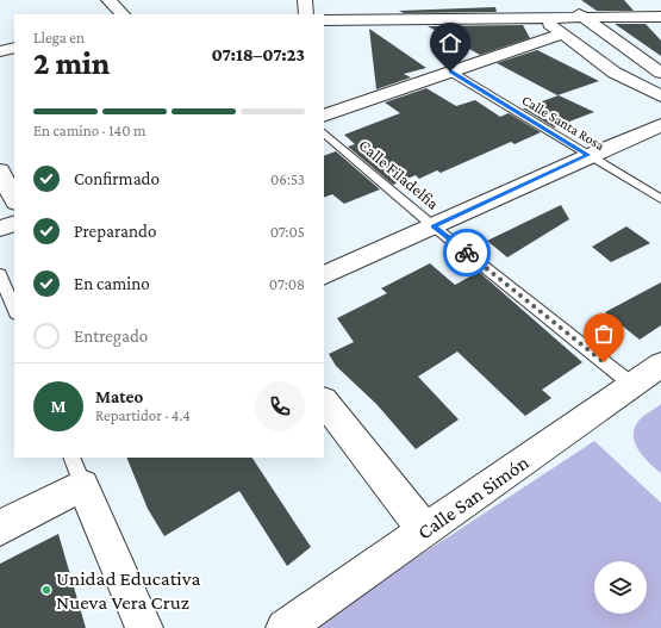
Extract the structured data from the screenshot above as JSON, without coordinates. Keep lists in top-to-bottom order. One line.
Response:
{"streets":{"street":["Calle San Simón"],"lane":["Calle Santa Rosa","Calle Filadelfia"]},"crossings":[["Calle Filadelfia","Calle San Simón"]],"places":["Unidad Educativa Nueva Vera Cruz"],"page":{"heading":["2 min","Llega en","07:18–07:23"],"panel":["Mateo","Repartidor · 4.4"],"bar":"En camino · 140 m","list":[["Confirmado","06:53"],["Preparando","07:05"],["En camino","07:08"],"Entregado"],"round":"M"}}
